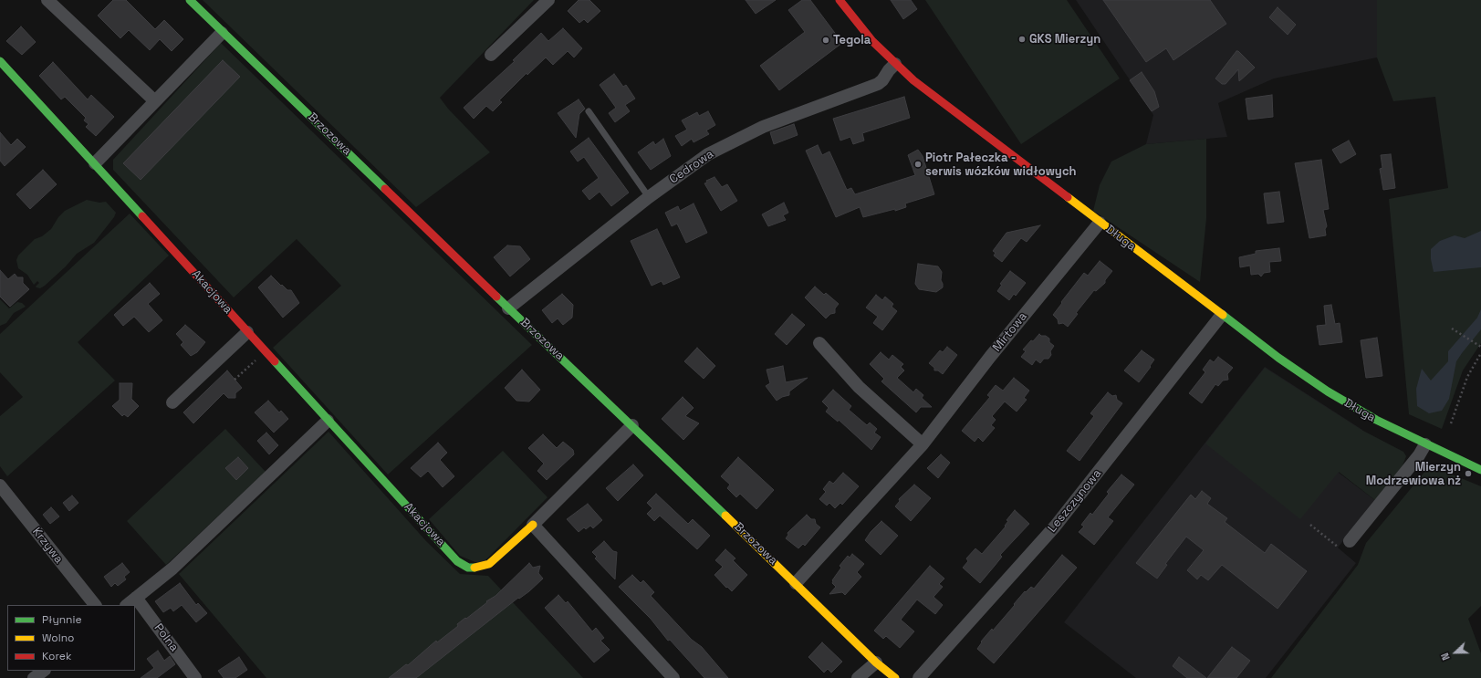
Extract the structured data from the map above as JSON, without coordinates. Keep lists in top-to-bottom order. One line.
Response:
{"streets":{"street":["Brzozowa","Cedrowa","Długa","Akacjowa","Mirtowa","Leszczynowa","Krzywa","Polna"]},"crossings":[["Brzozowa","Cedrowa"],["Brzozowa","Akacjowa"],["Brzozowa","Mirtowa"],["Cedrowa","Długa"],["Długa","Mirtowa"],["Długa","Leszczynowa"]],"places":["GKS Mierzyn","Tegola","Piotr Pałeczka - serwis wózków widłowych","Mierzyn Modrzewiowa nż"],"legend":["Płynnie","Wolno","Korek"],"north":"left"}
